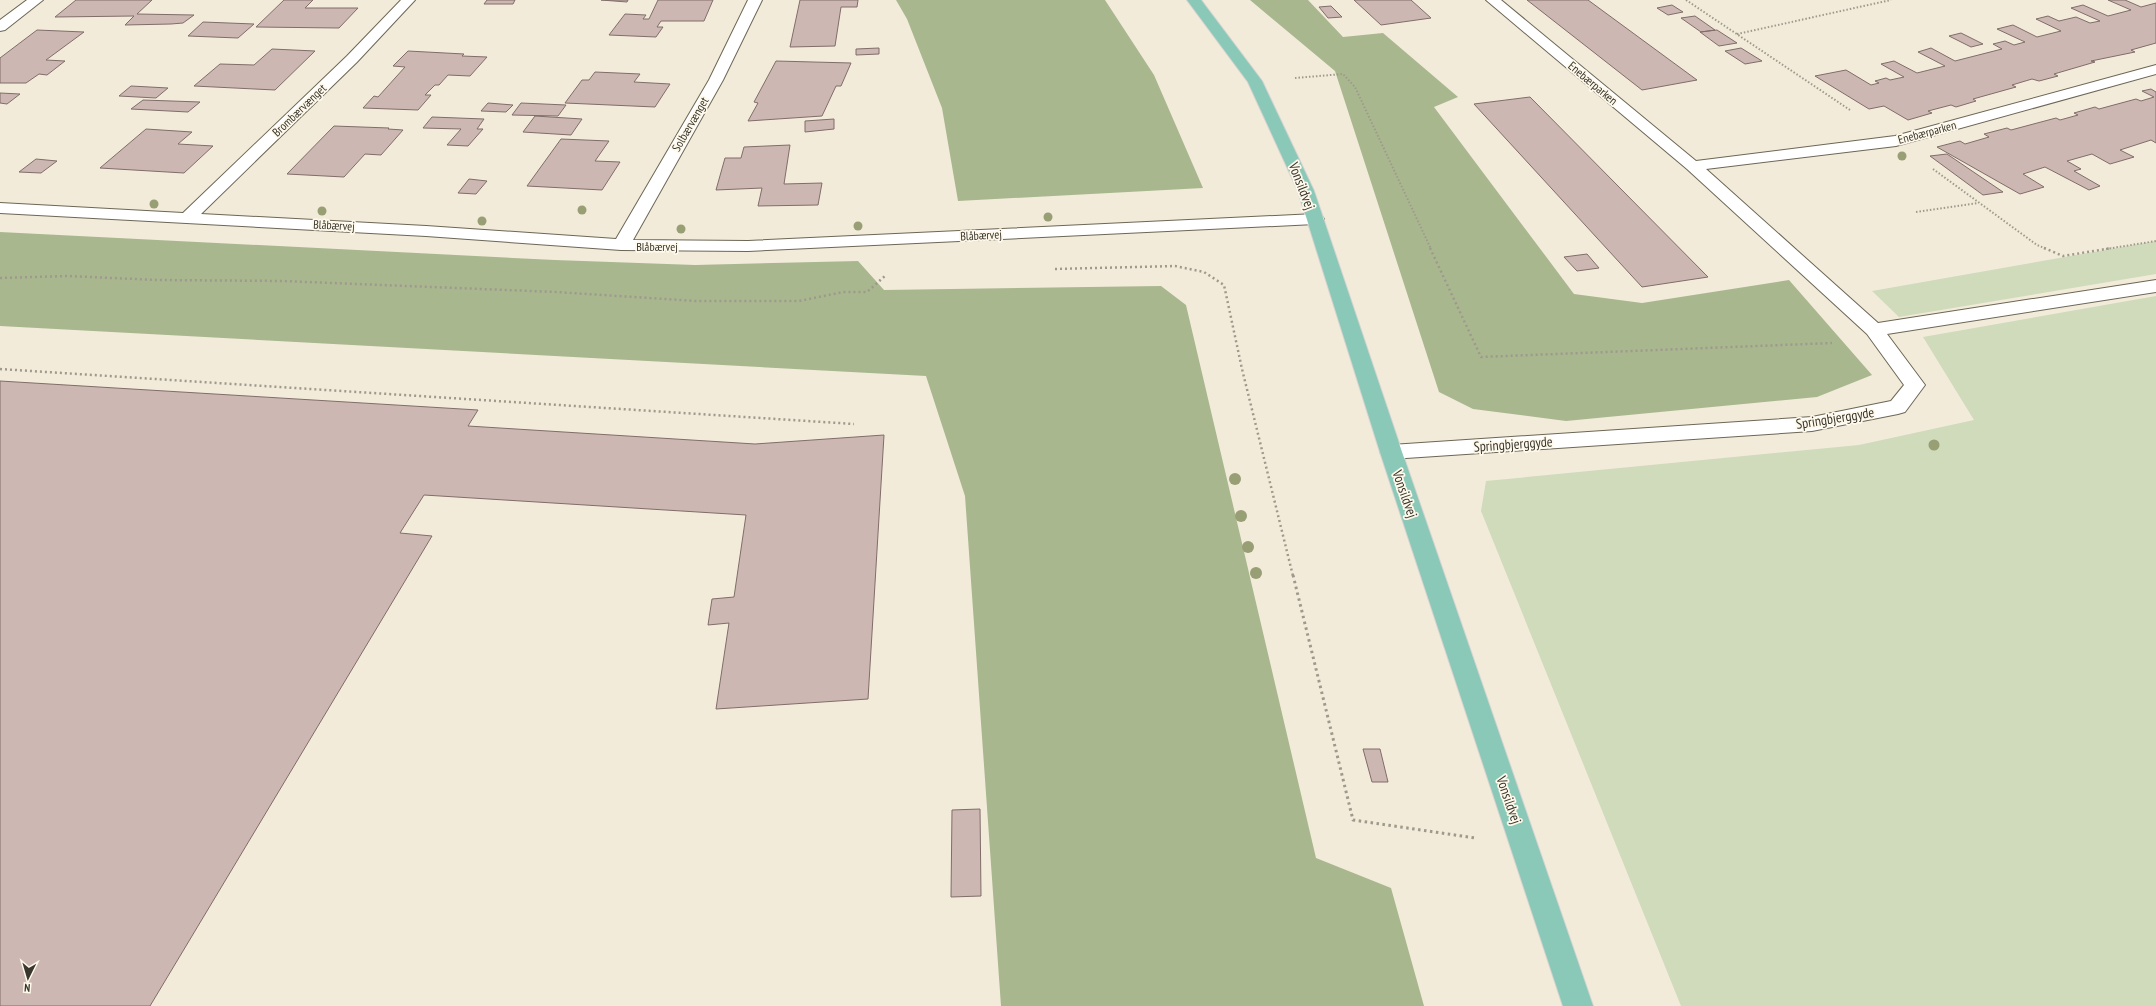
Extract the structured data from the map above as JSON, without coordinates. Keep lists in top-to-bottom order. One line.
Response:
{"streets":{"main road":["Vonsildvej"],"street":["Enebærparken","Brombærvænget","Solbærvænget","Blåbærvej","Springbjerggyde"]},"crossings":[["Enebærparken","Springbjerggyde"],["Brombærvænget","Blåbærvej"],["Solbærvænget","Blåbærvej"],["Vonsildvej","Blåbærvej"],["Vonsildvej","Springbjerggyde"]],"north":"bottom"}
